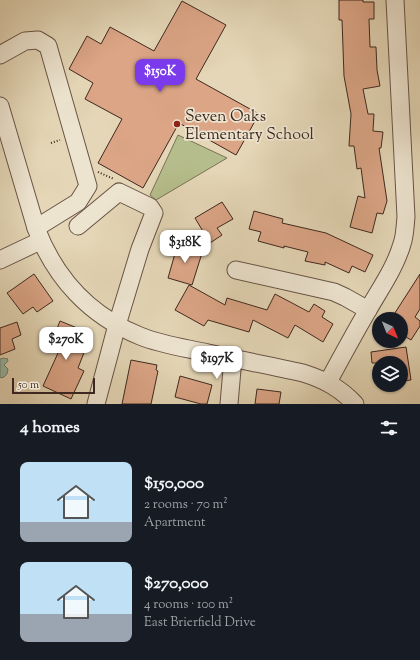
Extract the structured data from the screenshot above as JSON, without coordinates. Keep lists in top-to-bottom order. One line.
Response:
{"places":["Seven Oaks Elementary School"],"scale_bar":"50 m","north":"bottom right","page":{"price":["$150K","$318K","$270K","$197K"],"scale":"50 m","heading":"4 homes","list":[{"name":"$150,000","note":"2 rooms · 70 m² · Apartment"},{"name":"$270,000","note":"4 rooms · 100 m² · East Brierfield Drive"}]}}
